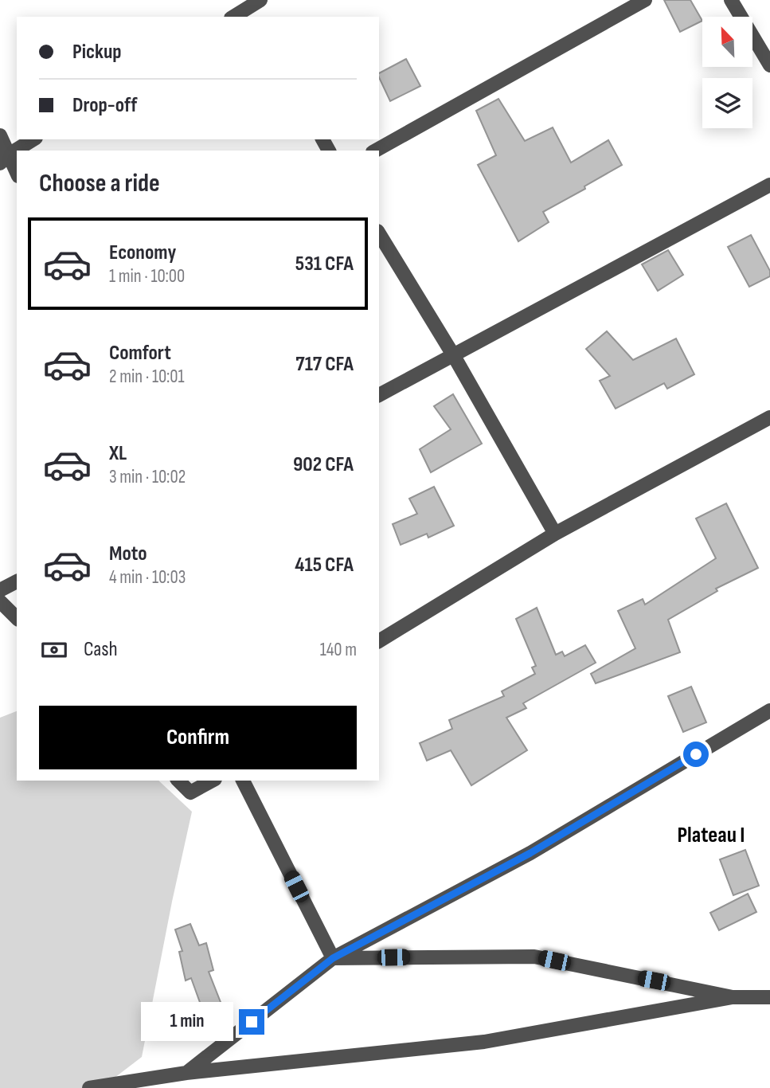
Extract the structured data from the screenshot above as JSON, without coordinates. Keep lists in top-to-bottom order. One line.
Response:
{"districts":["Plateau I"],"north":"top left","page":{"banner":["Pickup","Drop-off"],"heading":"Choose a ride","list":[{"name":"Economy","note":"1 min · 10:00","value":"531 CFA"},{"name":"Comfort","note":"2 min · 10:01","value":"717 CFA"},{"name":"XL","note":"3 min · 10:02","value":"902 CFA"},{"name":"Moto","note":"4 min · 10:03","value":"415 CFA"}],"pay":["Cash","140 m"],"buttons":"Confirm","bubble":"1 min"}}
